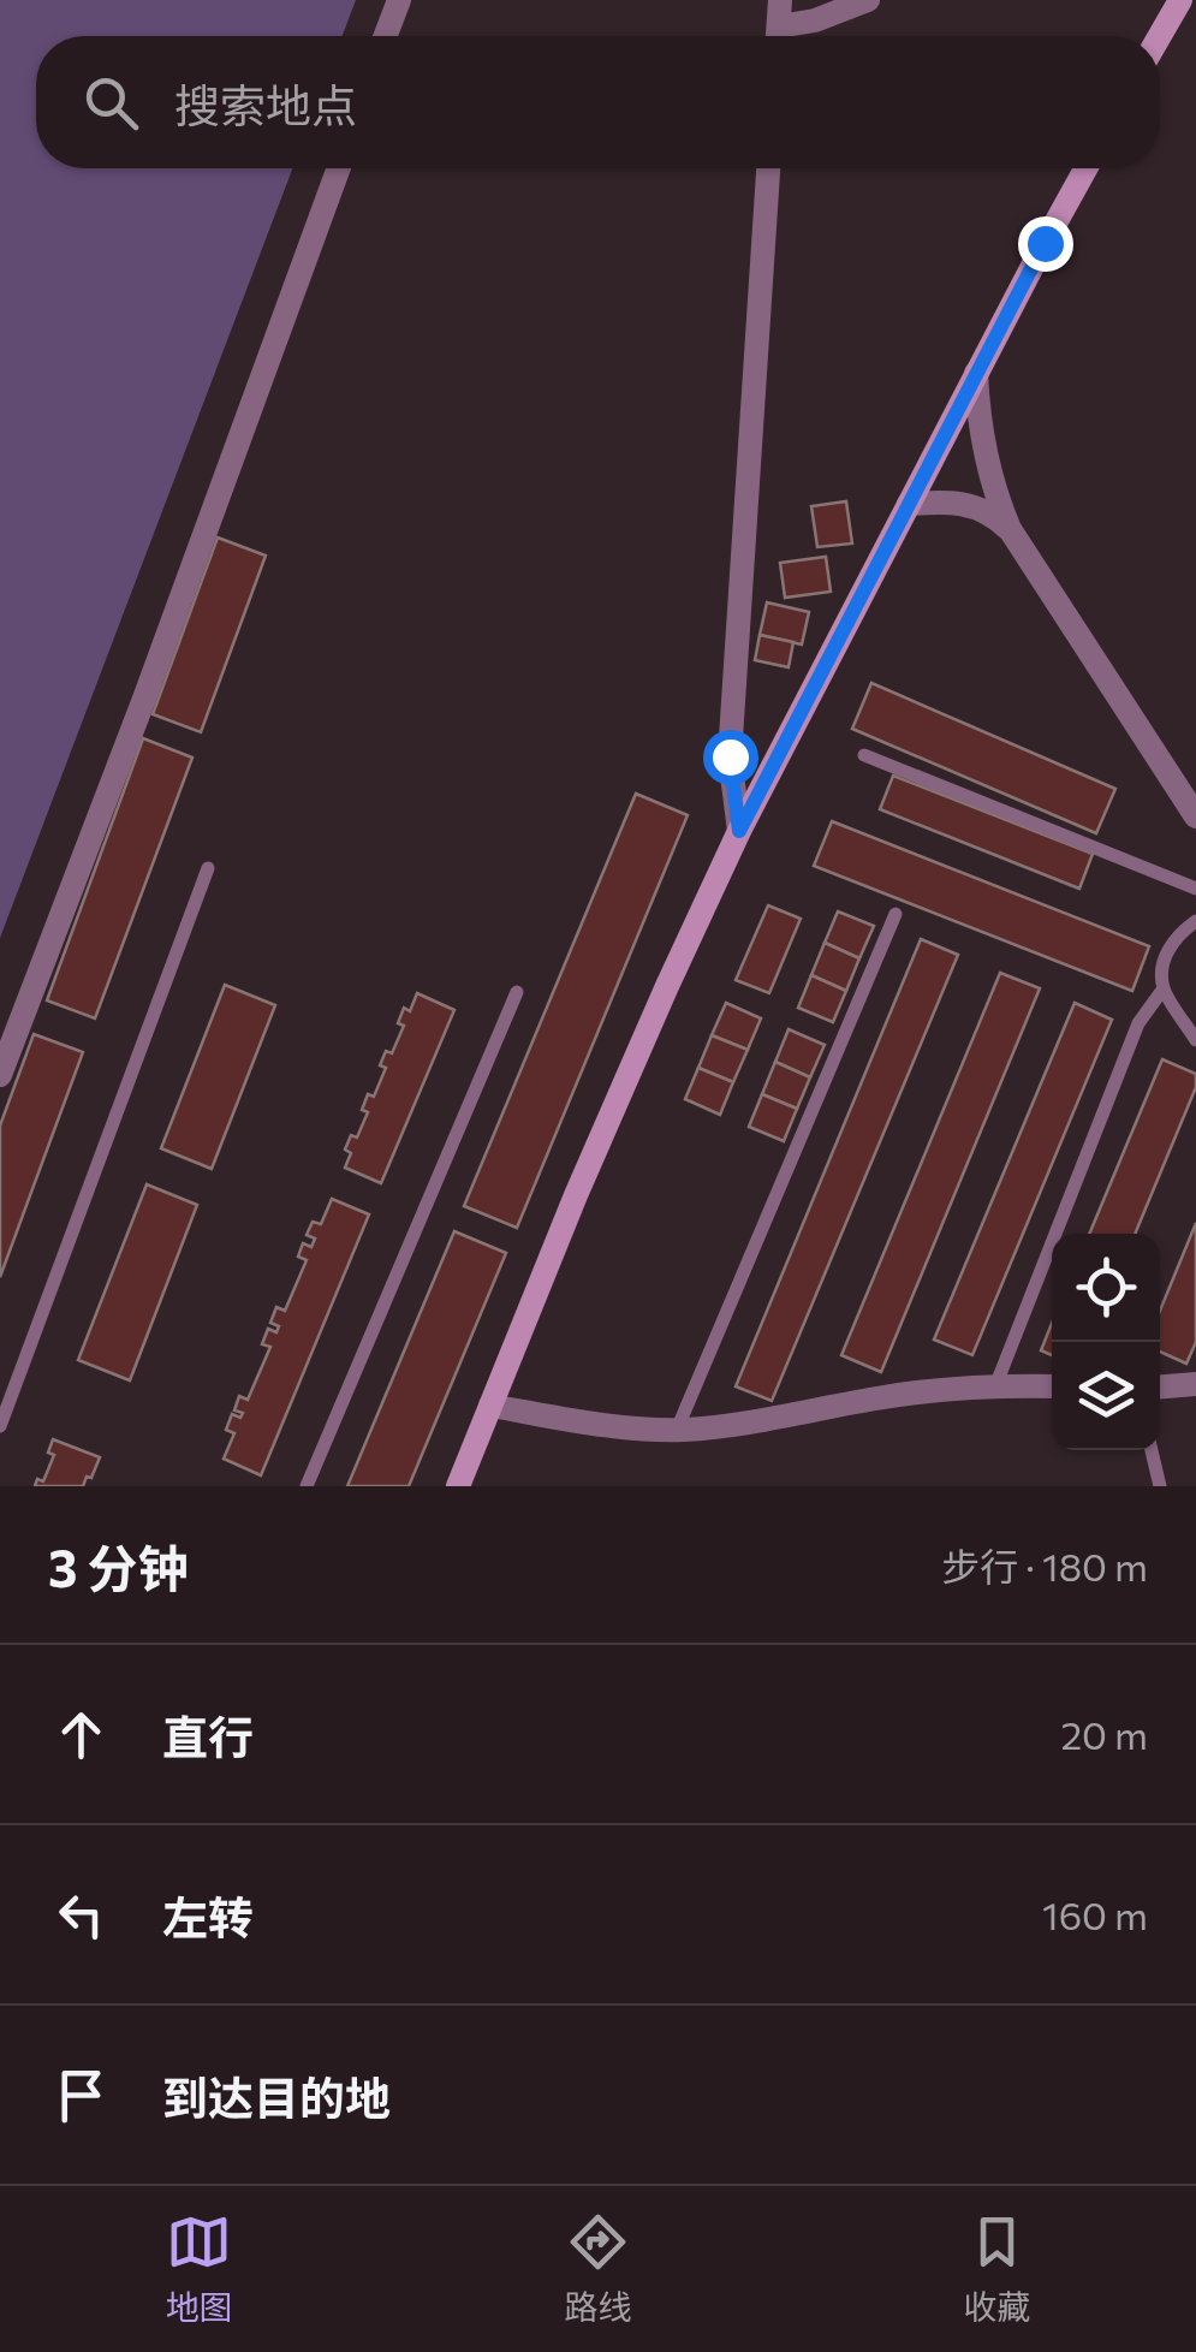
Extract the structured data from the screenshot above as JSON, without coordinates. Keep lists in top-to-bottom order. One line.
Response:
{"page":{"search":"搜索地点","heading":["3 分钟","步行 · 180 m"],"list":[["直行","20 m"],["左转","160 m"],"到达目的地"],"nav":["地图","路线","收藏"]}}
